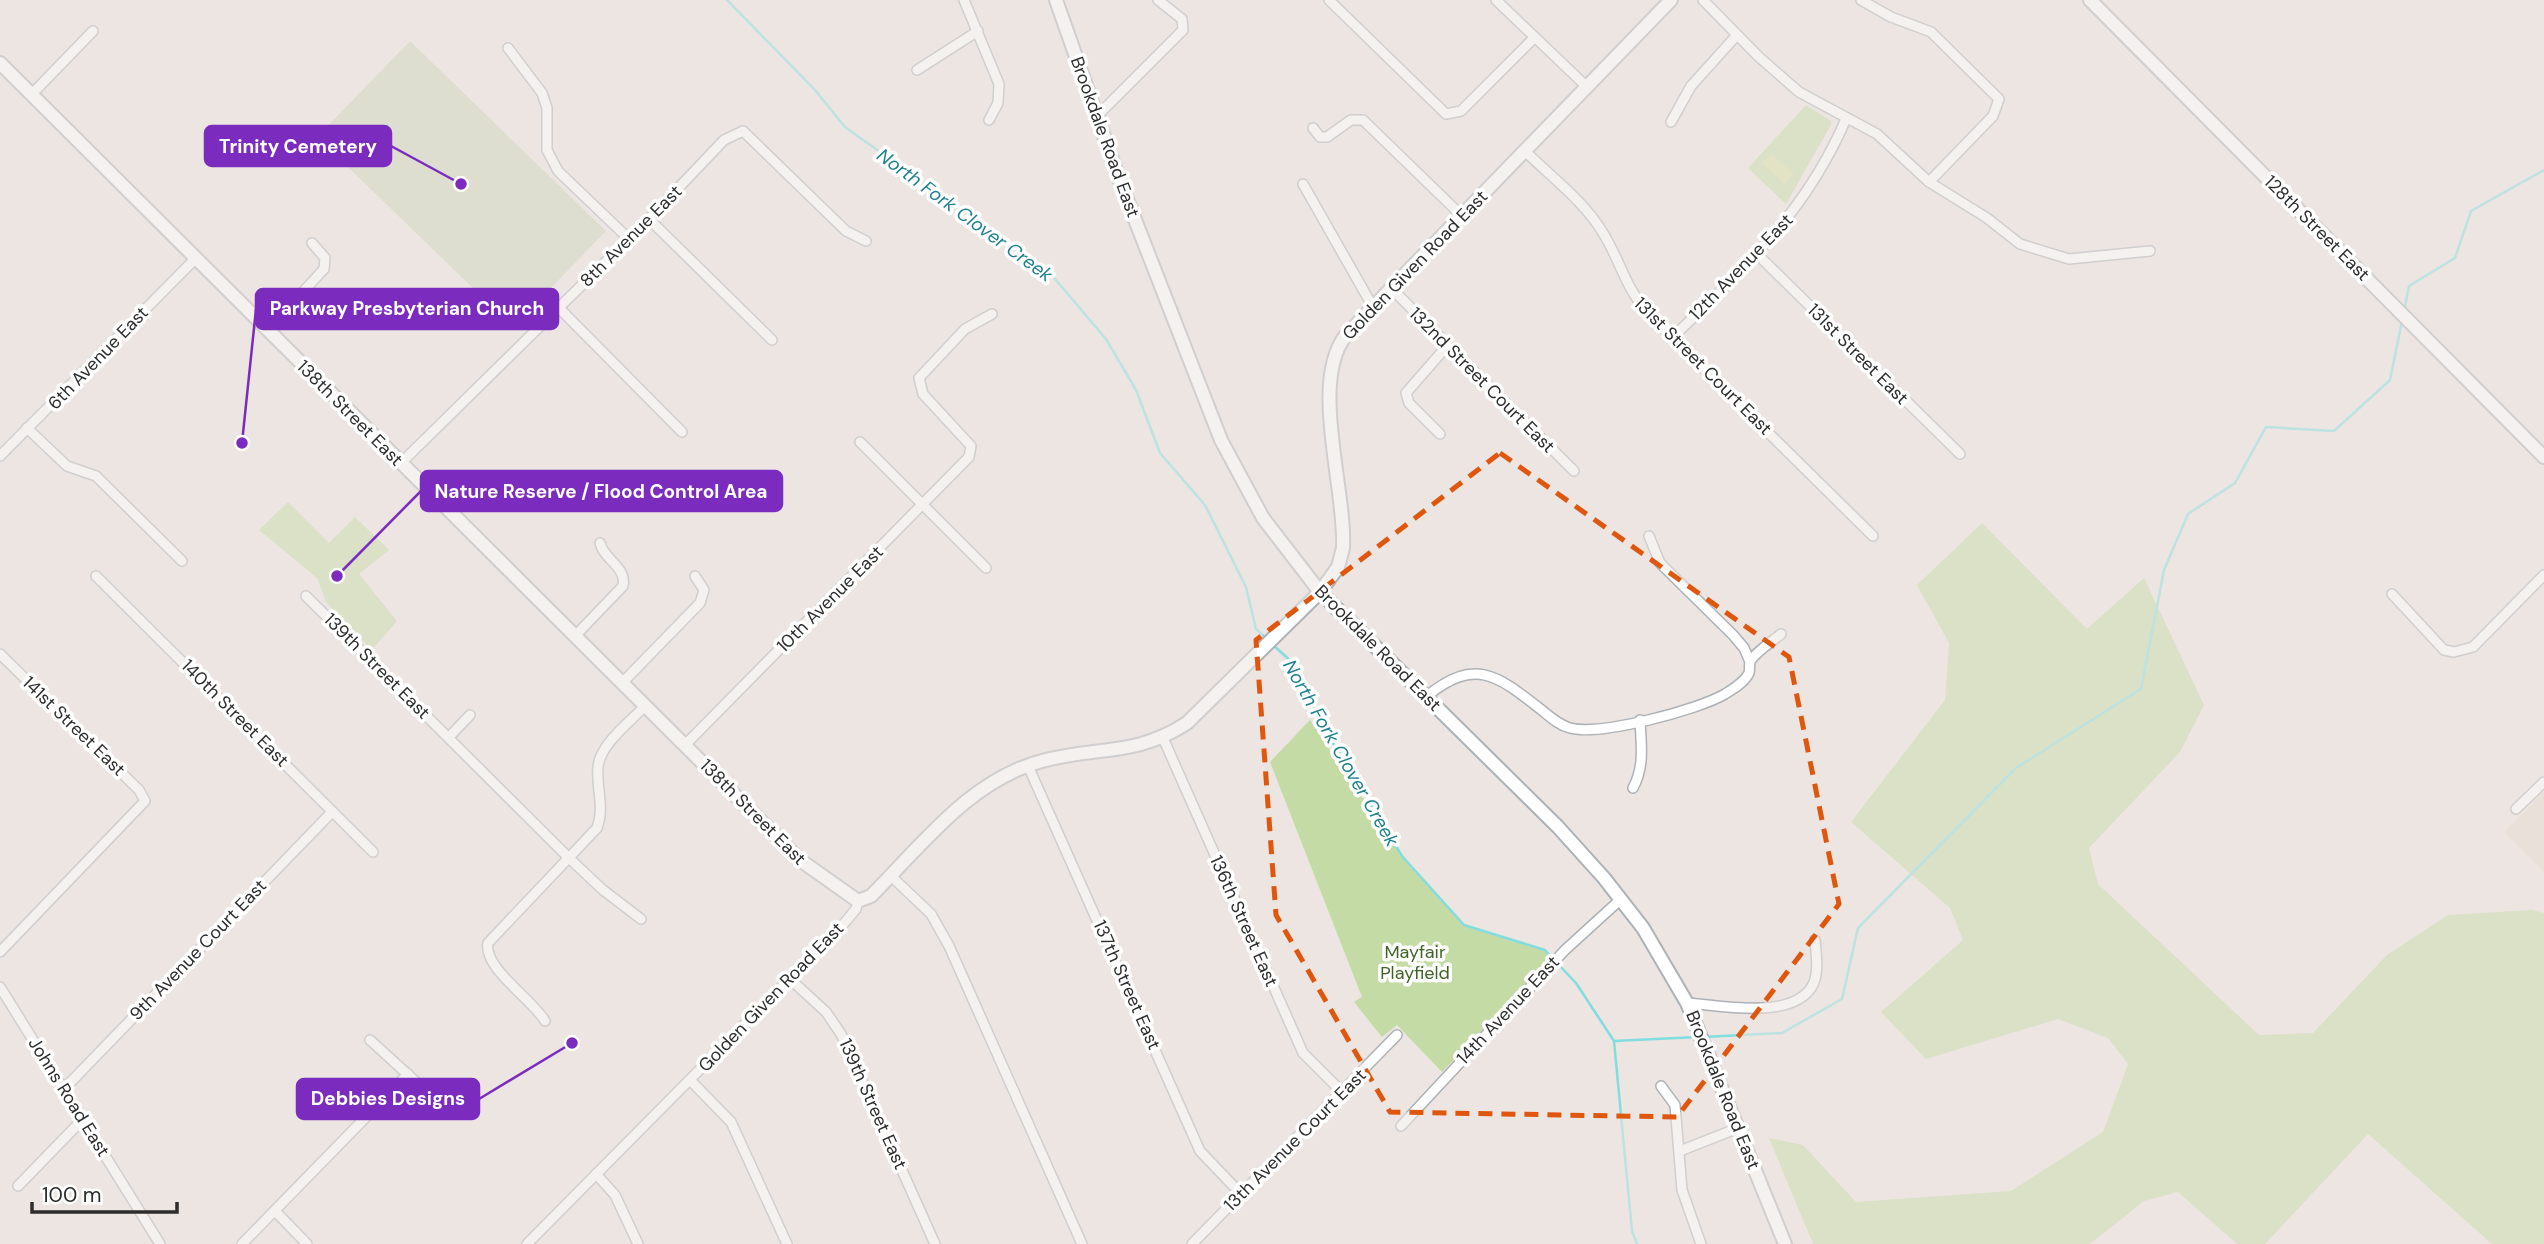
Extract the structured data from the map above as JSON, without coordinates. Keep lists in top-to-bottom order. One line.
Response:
{"streets":{"street":["Brookdale Road East","128th Street East","8th Avenue East","Golden Given Road East","12th Avenue East","131st Street East","6th Avenue East","131st Street Court East","132nd Street Court East","138th Street East","10th Avenue East","139th Street East","140th Street East","141st Street East","136th Street East","9th Avenue Court East","137th Street East","14th Avenue East","Johns Road East","13th Avenue Court East"]},"crossings":[["Brookdale Road East","Golden Given Road East"],["Brookdale Road East","14th Avenue East"],["8th Avenue East","138th Street East"],["Golden Given Road East","131st Street Court East"],["Golden Given Road East","132nd Street Court East"],["Golden Given Road East","138th Street East"],["Golden Given Road East","139th Street East"],["Golden Given Road East","136th Street East"],["Golden Given Road East","137th Street East"],["12th Avenue East","131st Street East"],["12th Avenue East","131st Street Court East"],["6th Avenue East","138th Street East"],["138th Street East","10th Avenue East"],["140th Street East","9th Avenue Court East"],["136th Street East","13th Avenue Court East"],["9th Avenue Court East","Johns Road East"],["137th Street East","13th Avenue Court East"]],"water":["North Fork Clover Creek"],"parks":["Mayfair Playfield"],"places":["Trinity Cemetery","Parkway Presbyterian Church","Nature Reserve / Flood Control Area","Debbies Designs"],"scale_bar":"100 m"}
